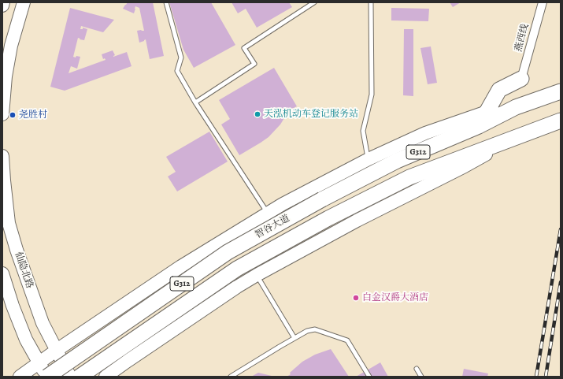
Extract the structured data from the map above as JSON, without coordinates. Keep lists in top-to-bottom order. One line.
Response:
{"streets":{"highway":["G312","智谷大道"],"main road":["仙隐北路"],"street":["燕西线"]},"crossings":[["G312","智谷大道"]],"places":["天泓机动车登记服务站","尧胜村","白金汉爵大酒店"]}
